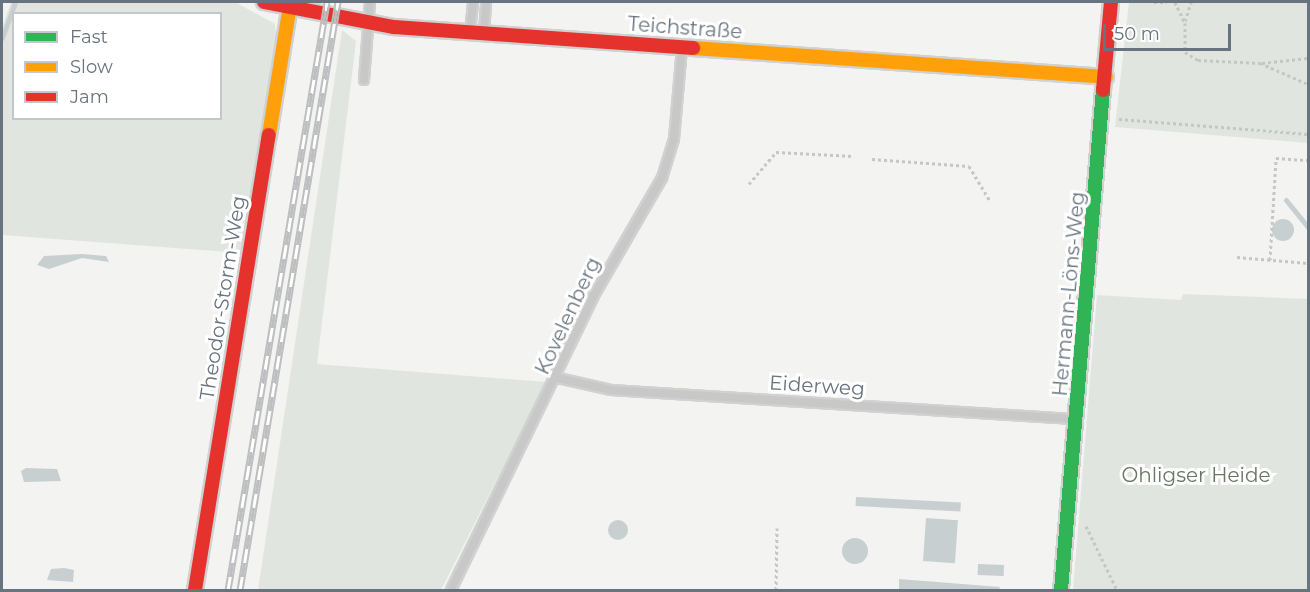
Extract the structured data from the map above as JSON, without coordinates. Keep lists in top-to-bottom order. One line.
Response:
{"streets":{"street":["Teichstraße","Hermann-Löns-Weg","Theodor-Storm-Weg"],"lane":["Kovelenberg","Eiderweg"]},"crossings":[["Teichstraße","Hermann-Löns-Weg"],["Teichstraße","Theodor-Storm-Weg"],["Teichstraße","Kovelenberg"],["Hermann-Löns-Weg","Eiderweg"],["Kovelenberg","Eiderweg"]],"parks":["Ohligser Heide"],"legend":["Fast","Slow","Jam"],"scale_bar":"50 m"}
